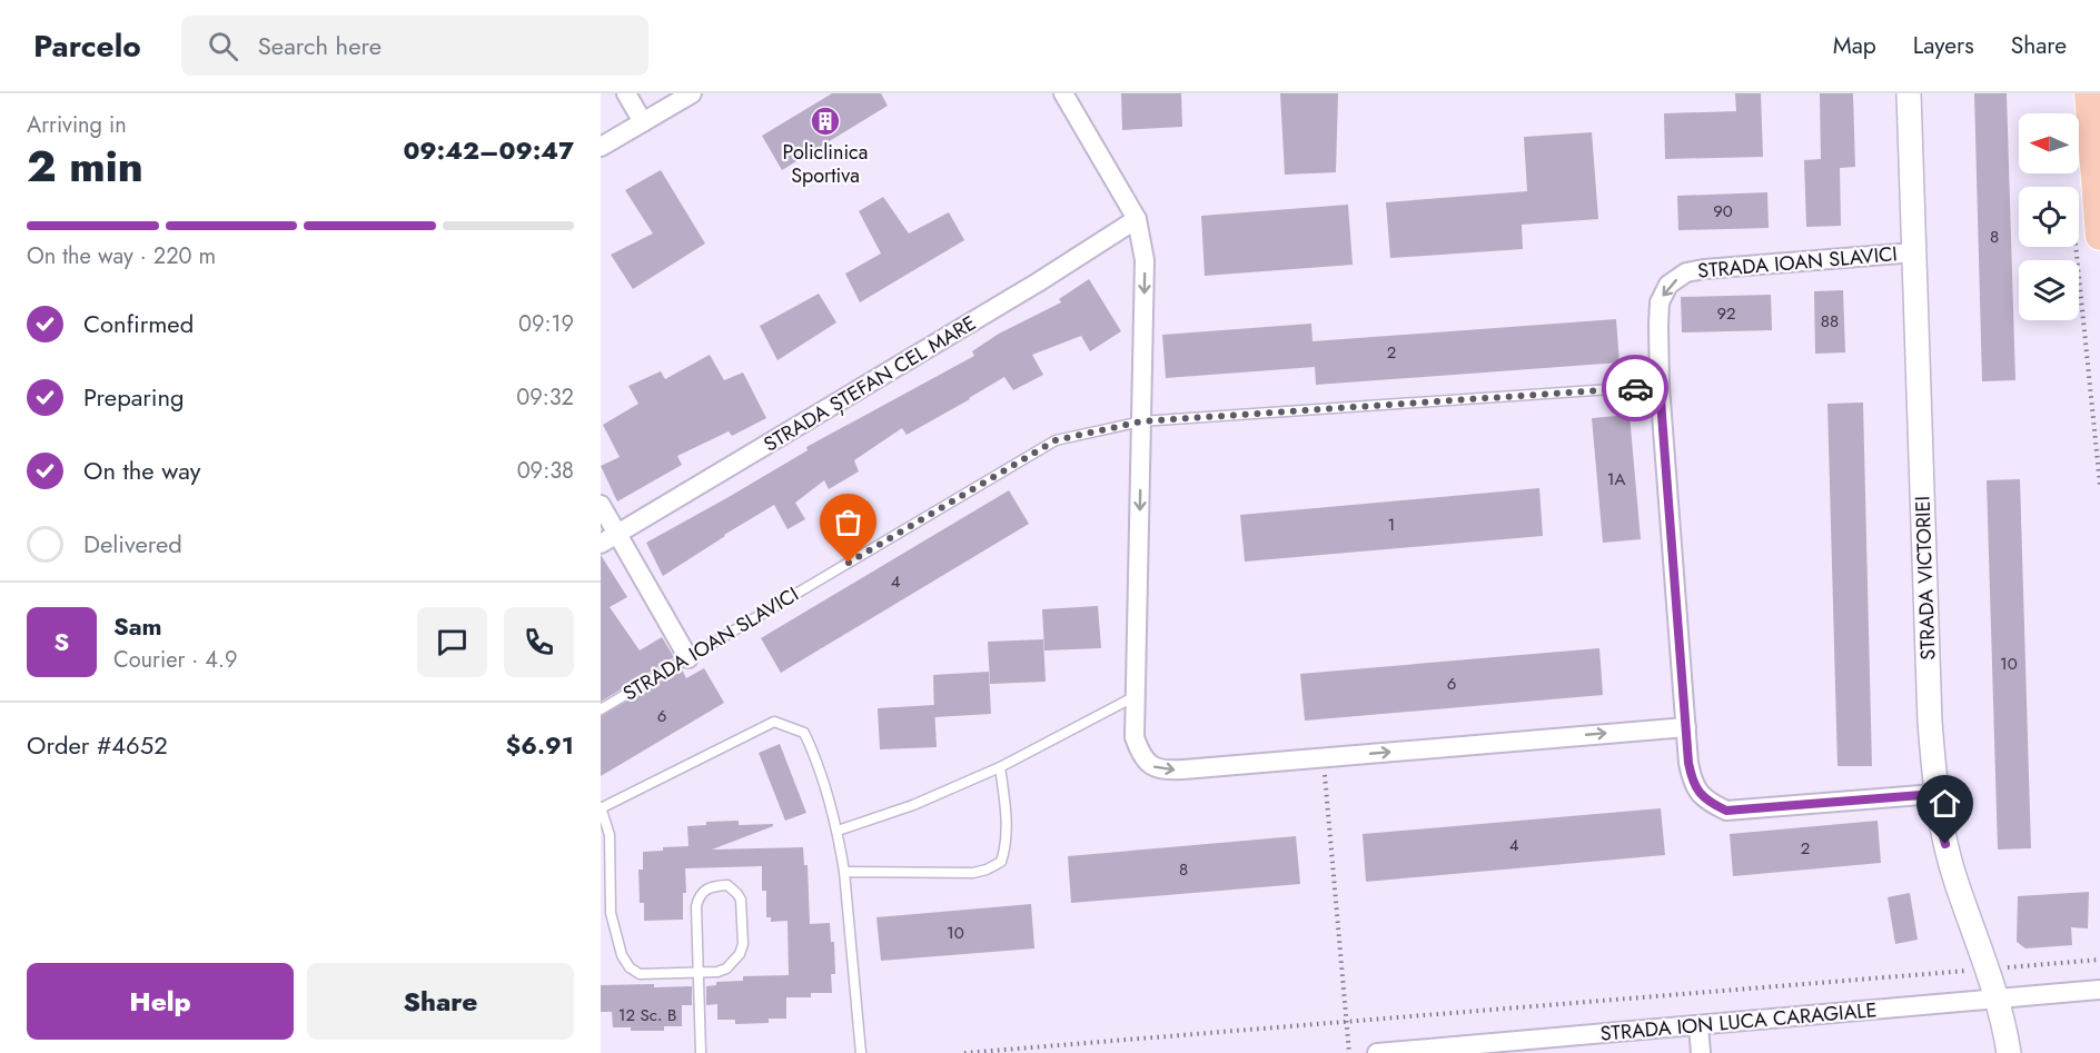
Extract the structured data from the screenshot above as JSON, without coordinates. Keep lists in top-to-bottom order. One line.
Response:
{"streets":{"street":["STRADA IOAN SLAVICI","STRADA ȘTEFAN CEL MARE","STRADA VICTORIEI","STRADA ION LUCA CARAGIALE"]},"crossings":[["STRADA IOAN SLAVICI","STRADA VICTORIEI"],["STRADA VICTORIEI","STRADA ION LUCA CARAGIALE"]],"places":{"building":["Policlinica Sportiva"]},"house_numbers":["90","8","92","88","2","1A","1","4","10","6","6","4","2","8","10","12 Sc. B"],"north":"left","page":{"header":"Parcelo","search":"Search here","nav":["Map","Layers","Share"],"heading":["2 min","Arriving in","09:42–09:47"],"panel":["Sam","Courier · 4.9","Order #4652","$6.91"],"bar":"On the way · 220 m","list":[["Confirmed","09:19"],["Preparing","09:32"],["On the way","09:38"],"Delivered"],"round":"S","buttons":["Help","Share"]}}
